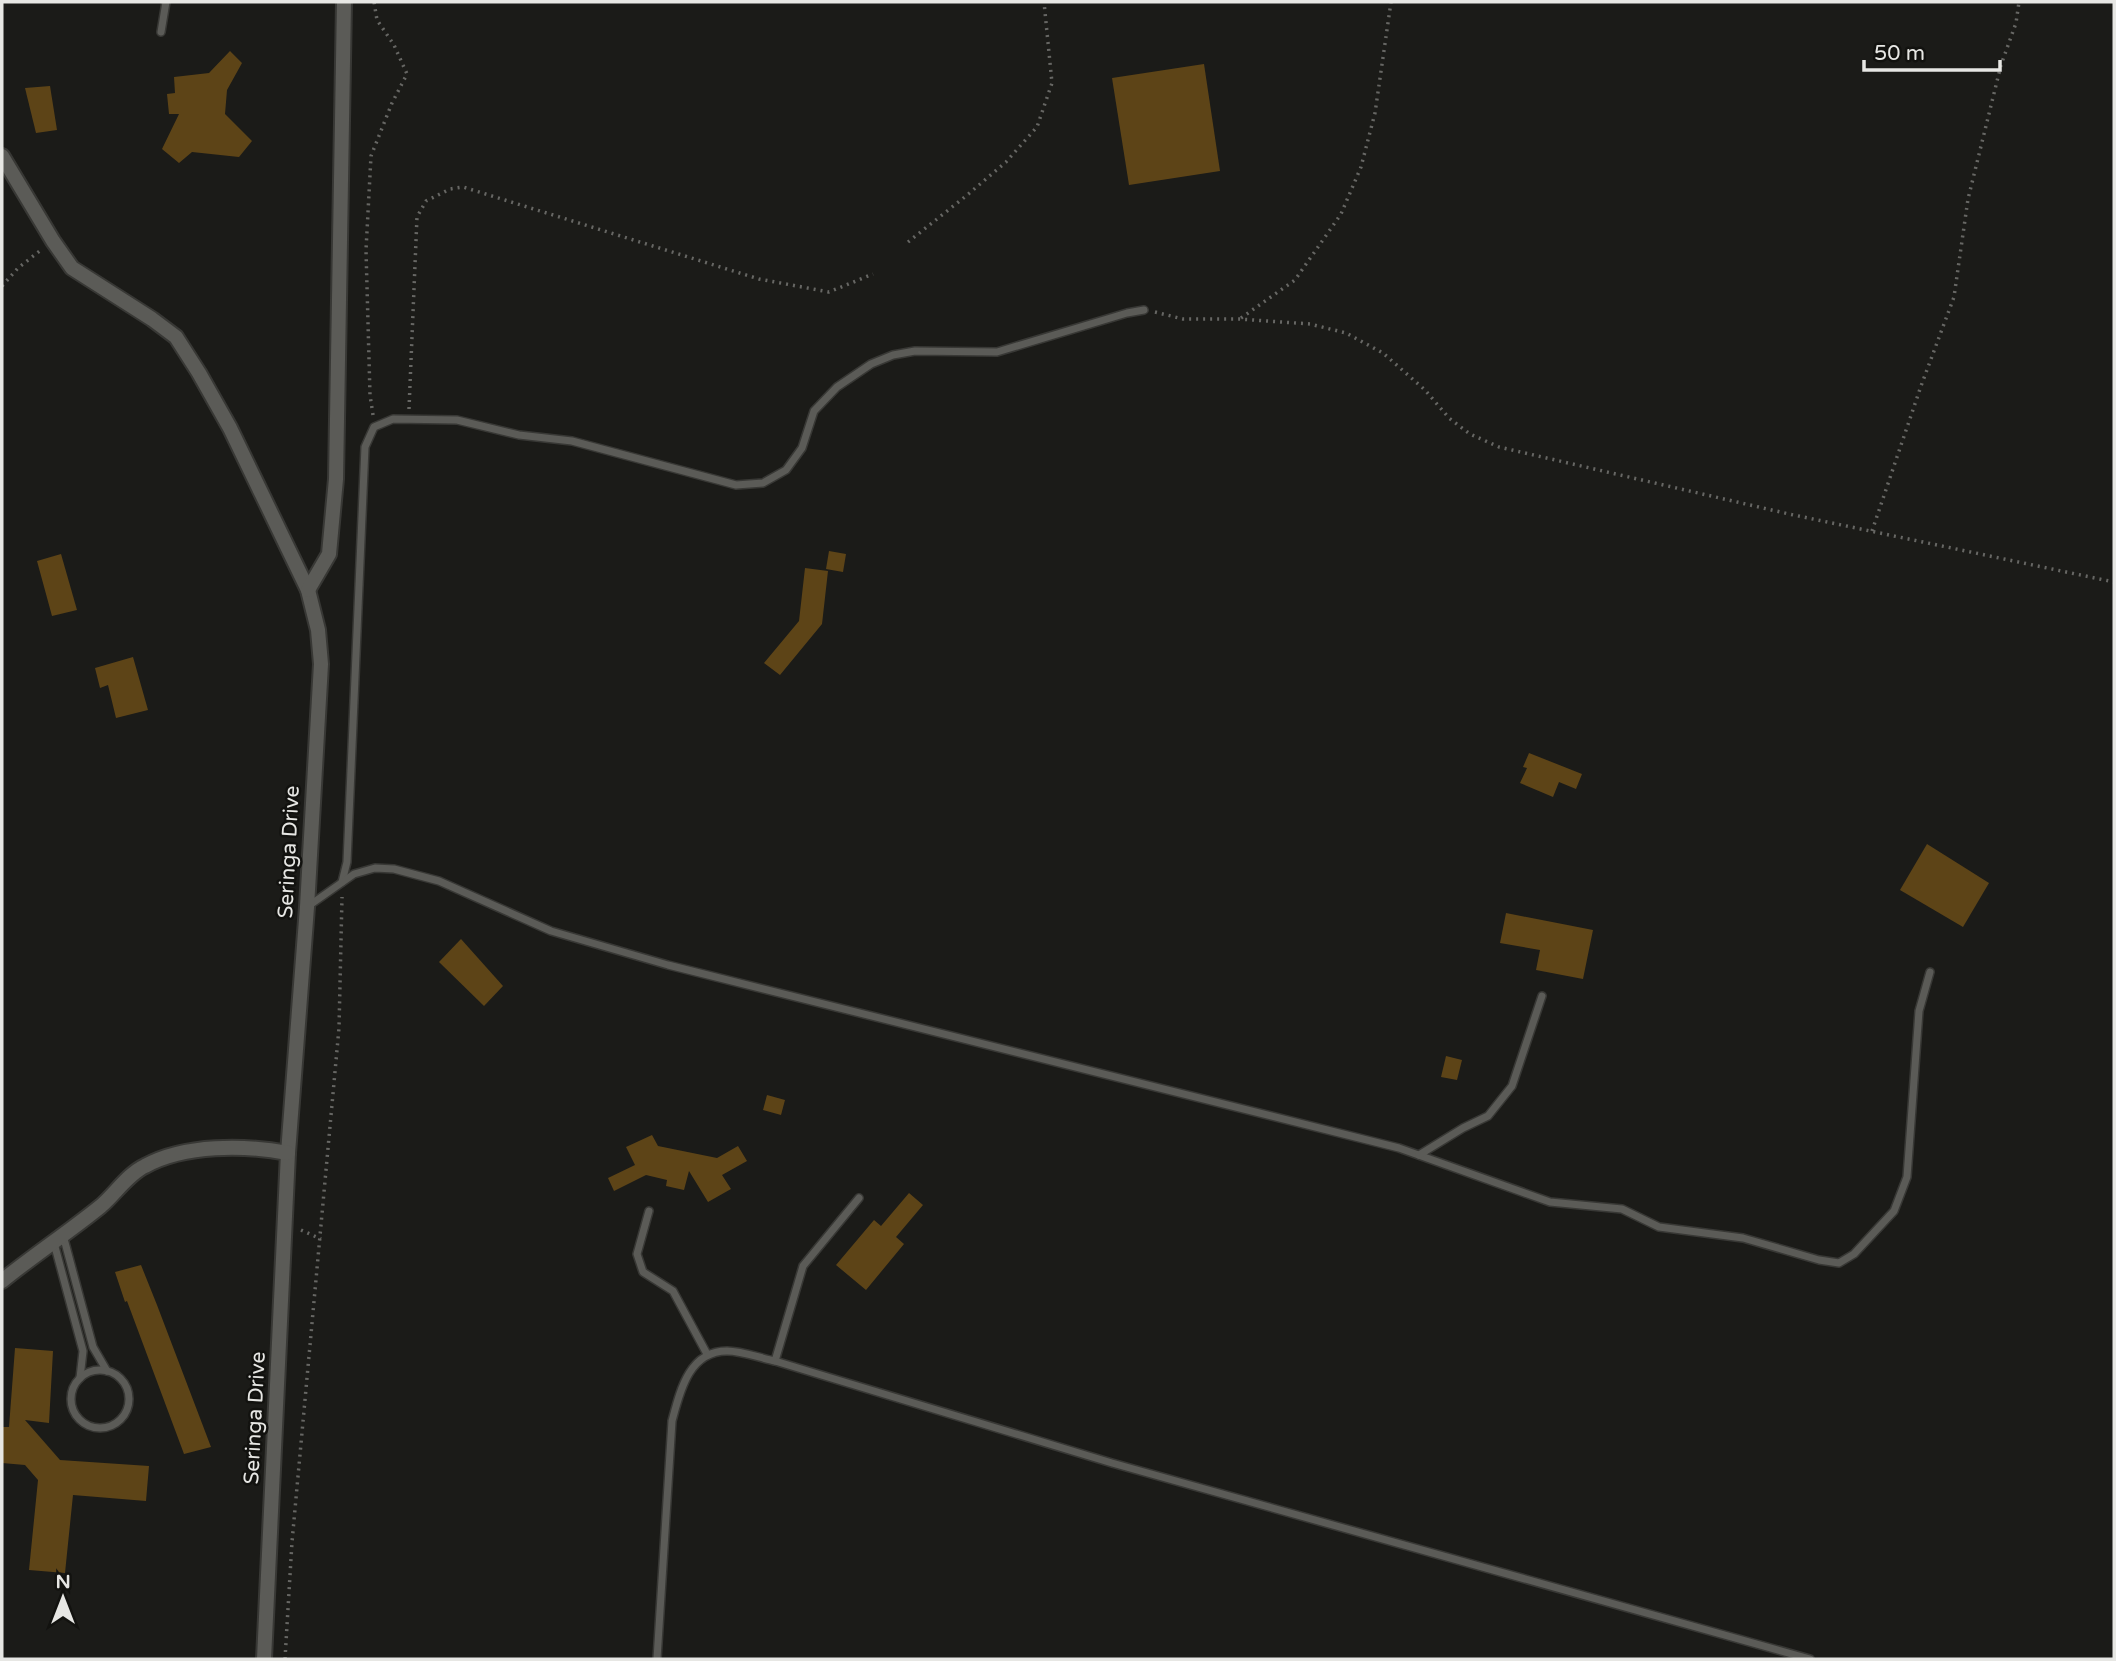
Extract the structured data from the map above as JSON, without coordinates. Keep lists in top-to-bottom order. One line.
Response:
{"streets":{"street":["Seringa Drive"]},"scale_bar":"50 m","north":"top"}
